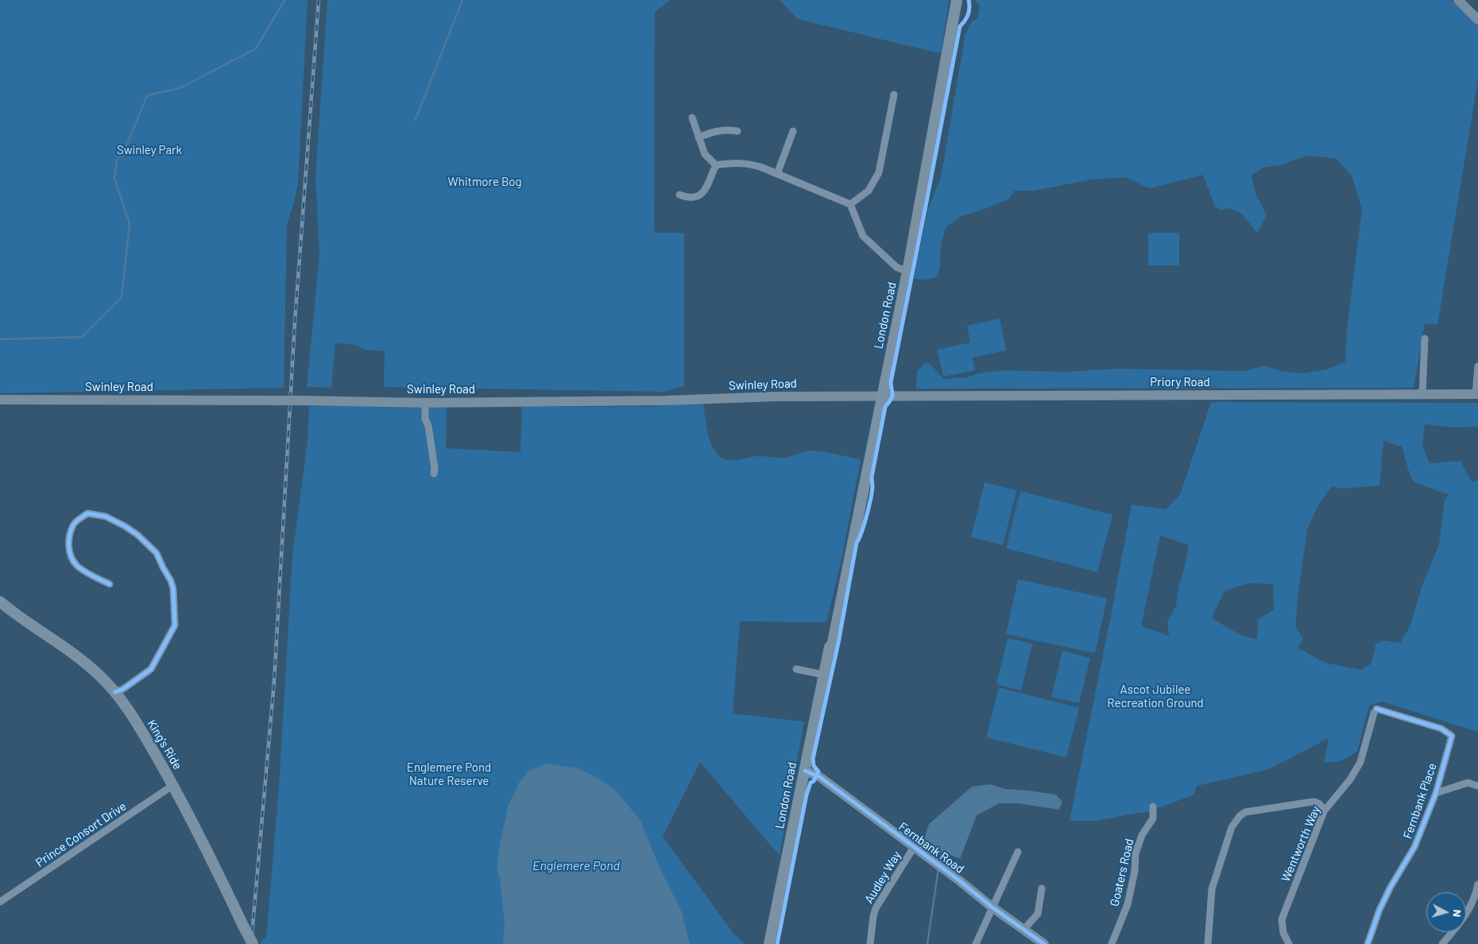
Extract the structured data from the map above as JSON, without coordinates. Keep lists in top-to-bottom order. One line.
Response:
{"streets":{"main road":["London Road","Priory Road","Swinley Road","King's Ride","Fernbank Road"],"street":["Fernbank Place","Prince Consort Drive","Wentworth Way","Goaters Road","Audley Way"]},"crossings":[["London Road","Priory Road"],["London Road","Swinley Road"],["London Road","Fernbank Road"],["Priory Road","Swinley Road"],["King's Ride","Prince Consort Drive"],["Fernbank Place","Wentworth Way"],["Fernbank Road","Audley Way"]],"water":["Englemere Pond"],"parks":["Swinley Park","Whitmore Bog","Ascot Jubilee Recreation Ground","Englemere Pond Nature Reserve"],"north":"right"}
